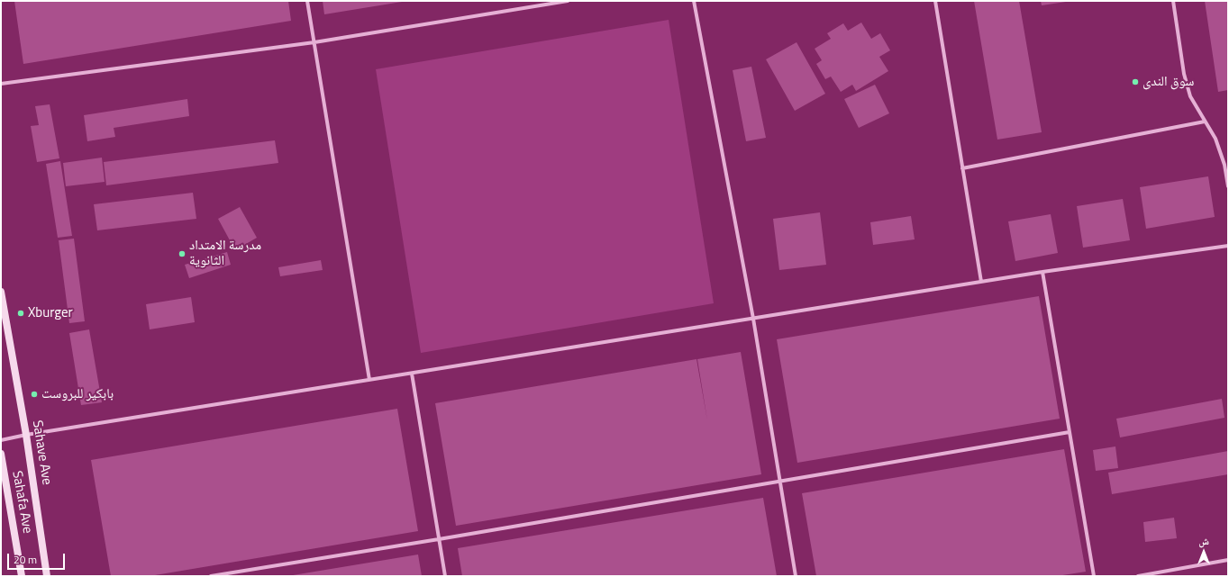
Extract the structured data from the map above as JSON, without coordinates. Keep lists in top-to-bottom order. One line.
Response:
{"streets":{"main road":["Sahave Ave","Sahafa Ave"]},"places":["سوق الندى","مدرسة الامتداد الثانوية","Xburger","بابكير للبروست"],"scale_bar":"20 m","north":"top"}
